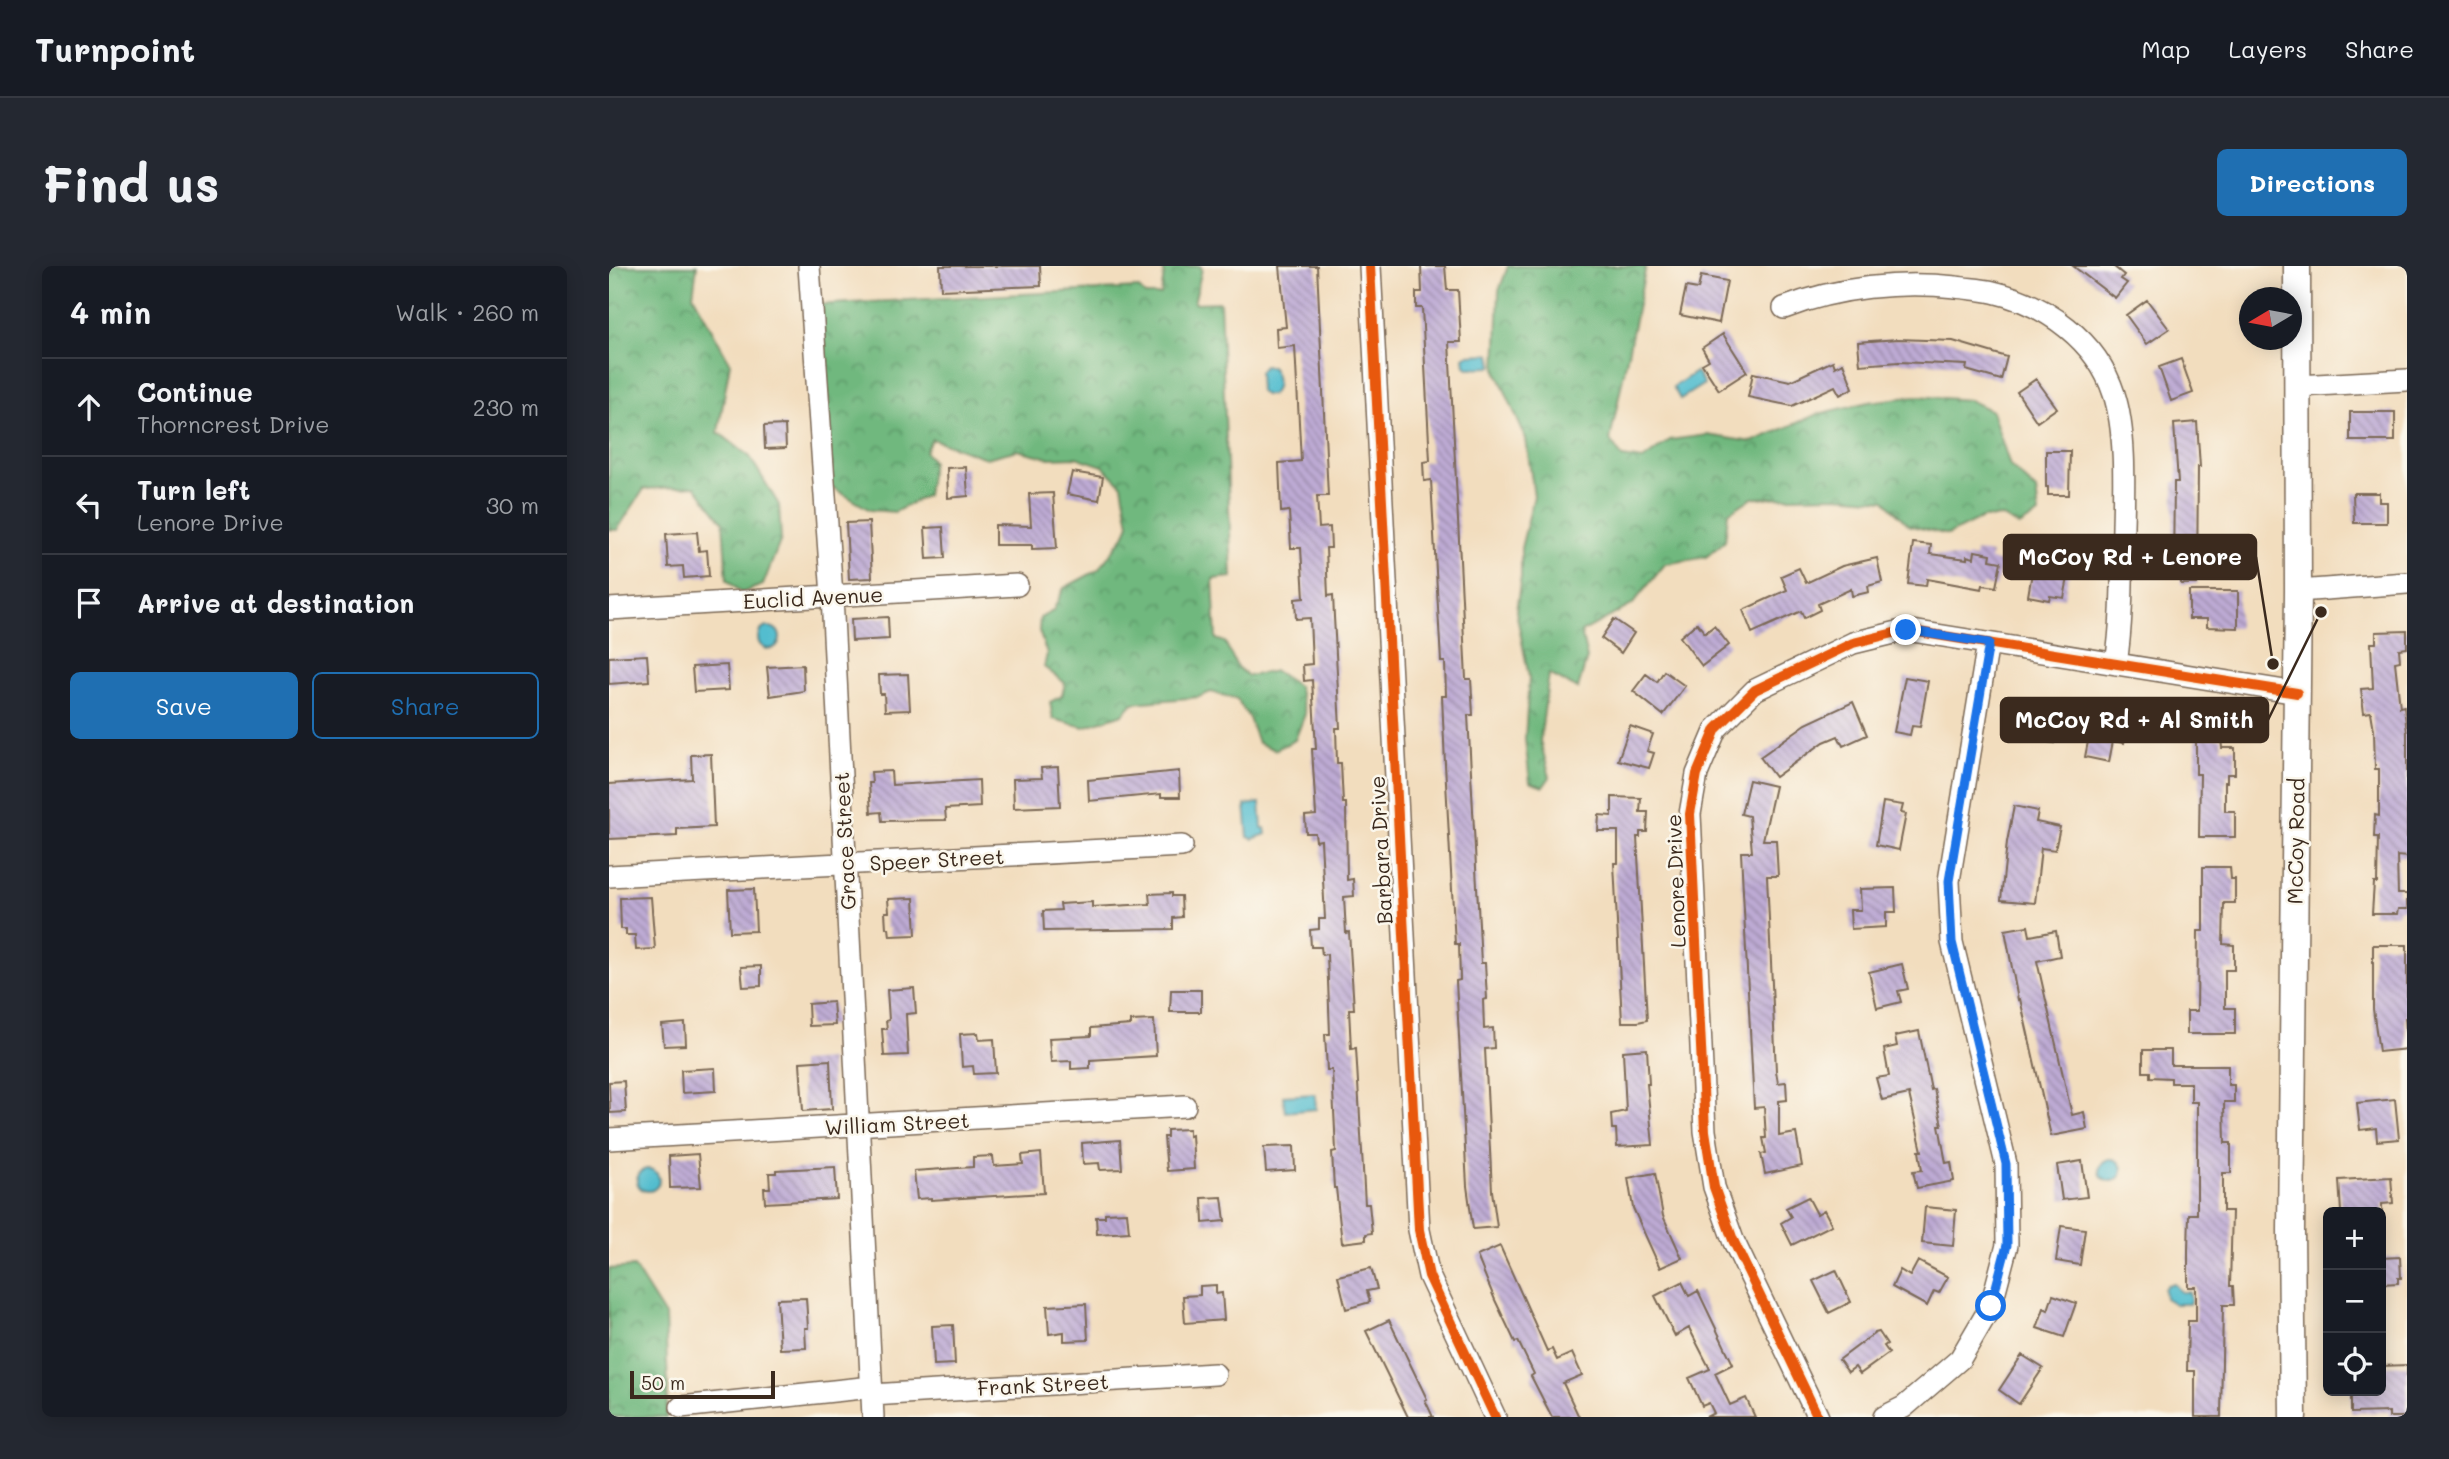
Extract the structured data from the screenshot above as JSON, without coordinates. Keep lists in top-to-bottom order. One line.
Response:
{"streets":{"street":["Euclid Avenue","Grace Street","McCoy Road","Barbara Drive","Speer Street","Lenore Drive","William Street","Frank Street"]},"crossings":[["Euclid Avenue","Grace Street"],["Grace Street","Speer Street"],["Grace Street","William Street"],["Grace Street","Frank Street"],["McCoy Road","Lenore Drive"]],"places":["McCoy Rd + Al Smith","McCoy Rd + Lenore"],"scale_bar":"50 m","north":"left","page":{"header":"Turnpoint","nav":["Map","Layers","Share"],"buttons":["Directions",["Save","Share"]],"title":"Find us","heading":["4 min","Walk · 260 m"],"list":[["Continue","Thorncrest Drive","230 m"],["Turn left","Lenore Drive","30 m"],"Arrive at destination"],"map_buttons":["+","−"],"scale":"50 m"}}
